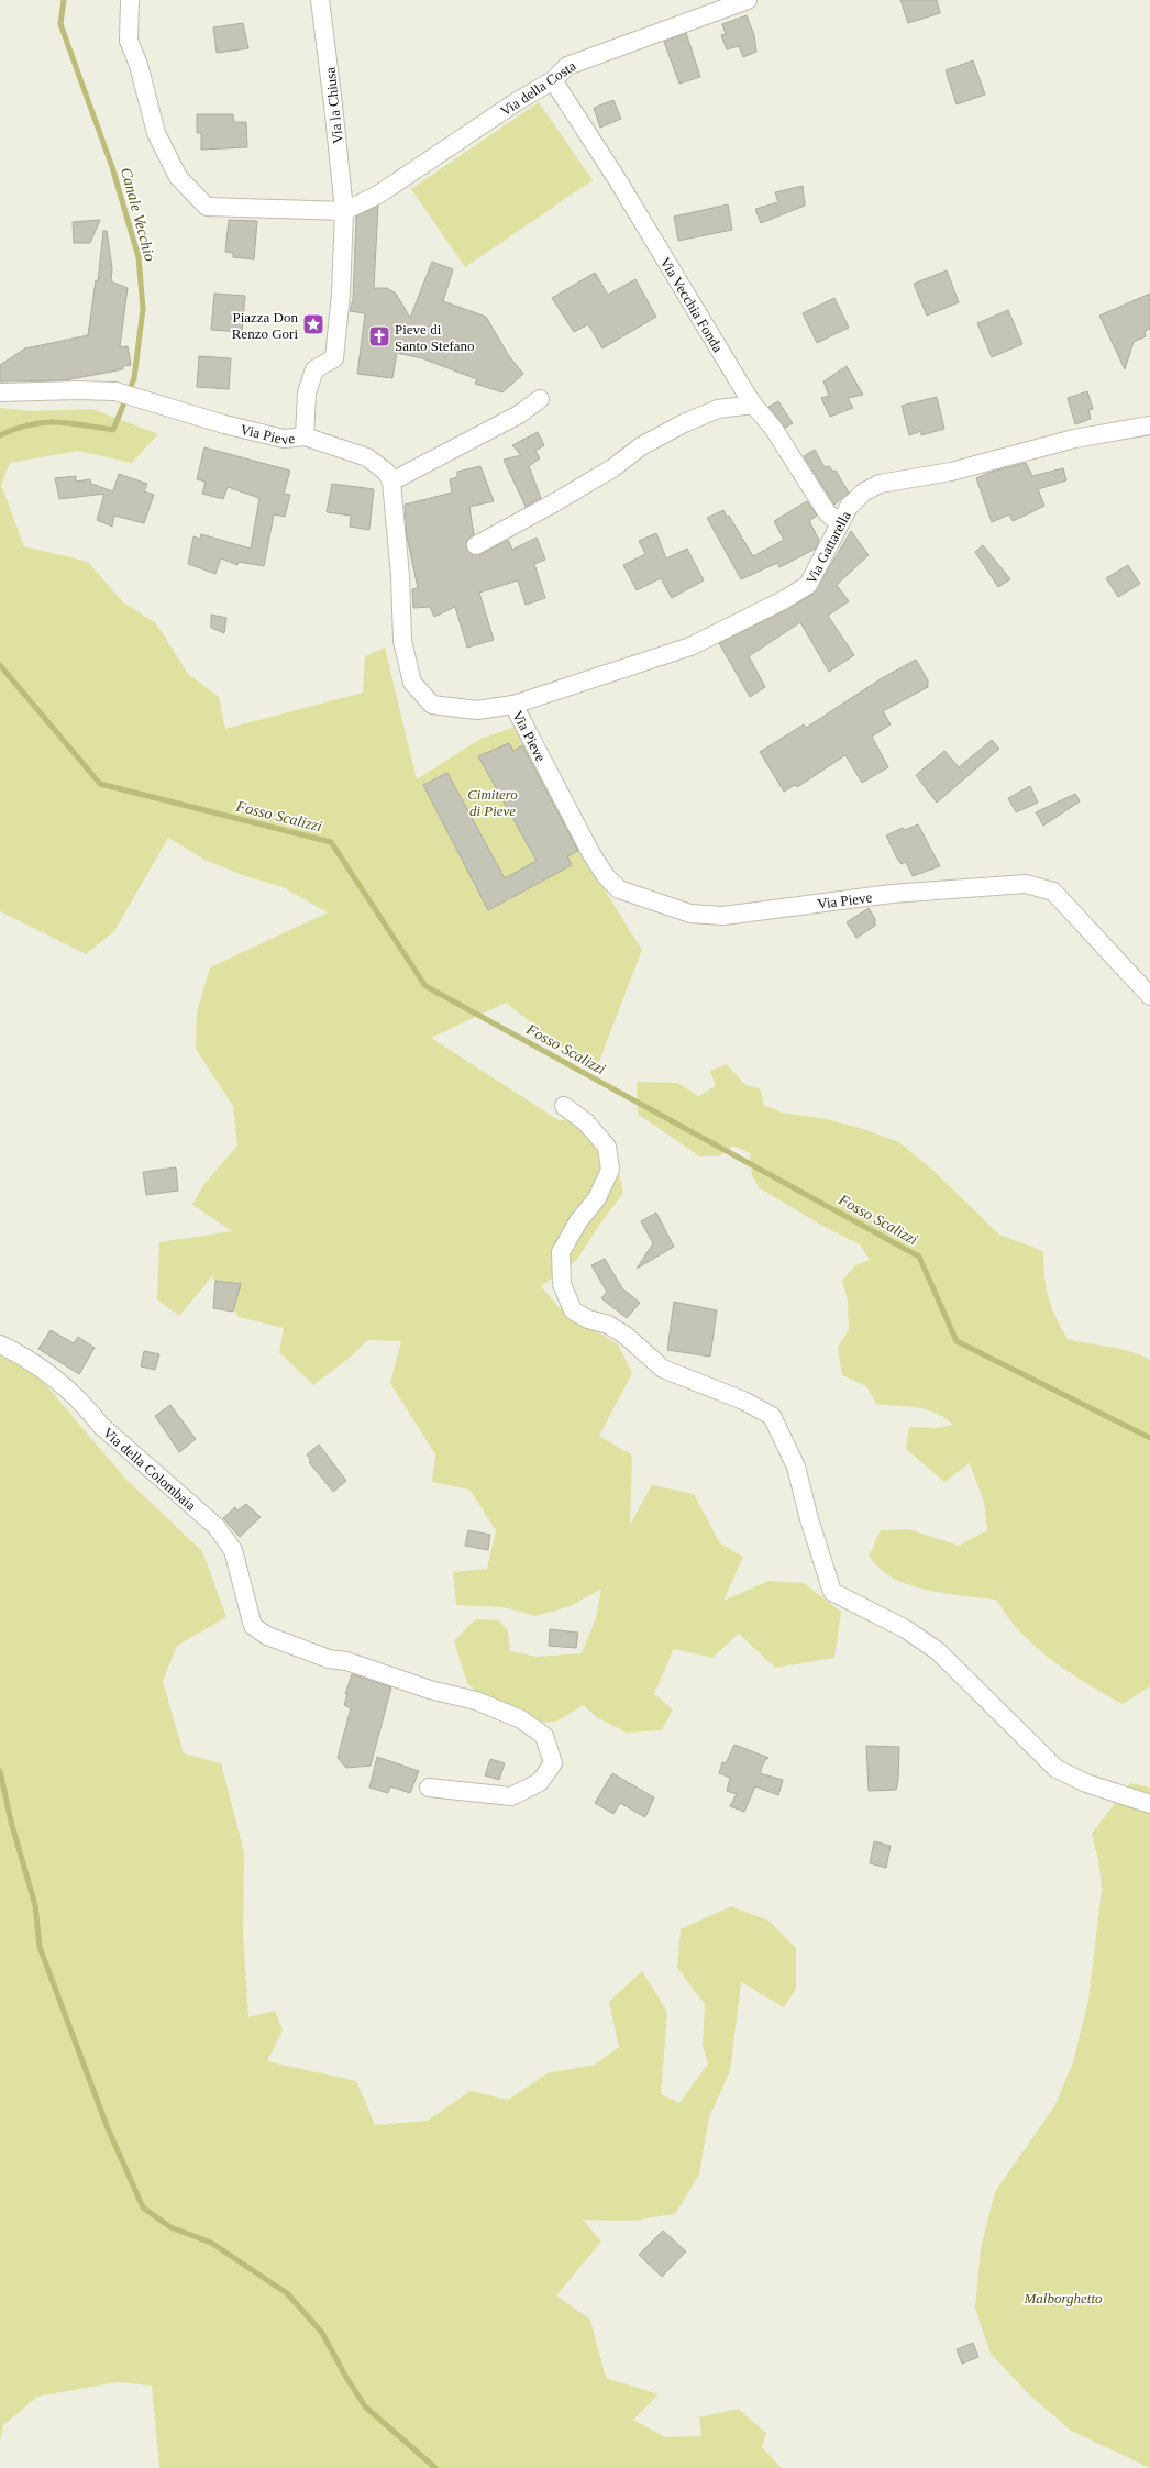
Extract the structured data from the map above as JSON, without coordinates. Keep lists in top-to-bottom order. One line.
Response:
{"streets":{"street":["Via della Costa","Via la Chiusa","Via Vecchia Fonda","Via Pieve","Via Gattarella","Via della Colombaia"]},"crossings":[["Via della Costa","Via la Chiusa"],["Via della Costa","Via Vecchia Fonda"],["Via la Chiusa","Via Pieve"],["Via Vecchia Fonda","Via Gattarella"],["Via Pieve","Via Gattarella"]],"water":["Canale Vecchio","Fosso Scalizzi"],"parks":["Cimitero di Pieve","Malborghetto"],"places":{"place":["Piazza Don Renzo Gori"],"church":["Pieve di Santo Stefano"]}}
